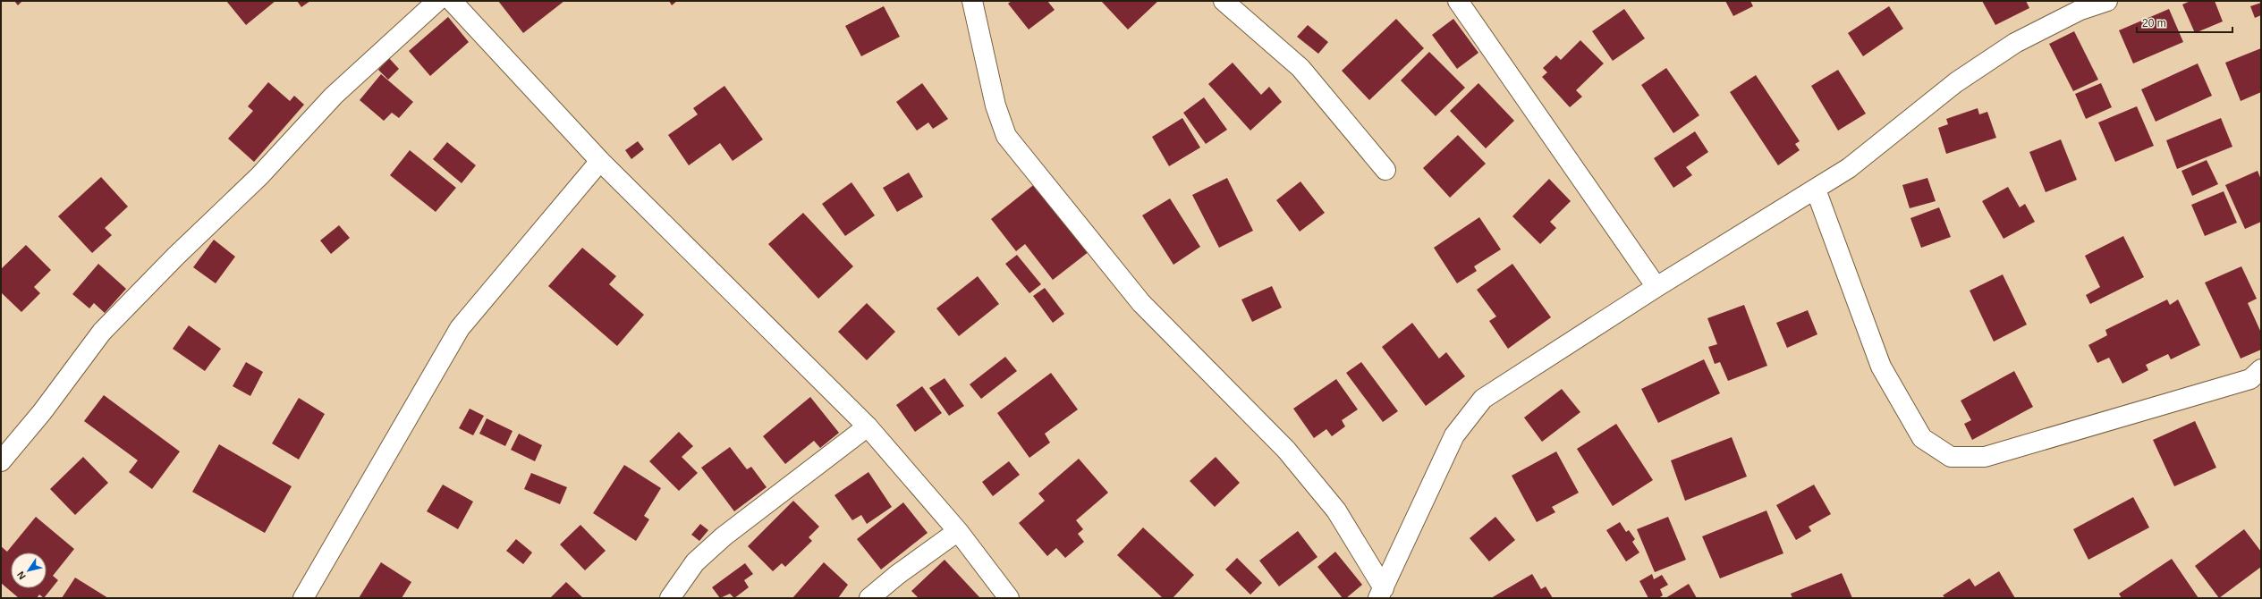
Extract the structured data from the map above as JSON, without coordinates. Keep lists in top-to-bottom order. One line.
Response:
{"scale_bar":"20 m","north":"bottom left"}
